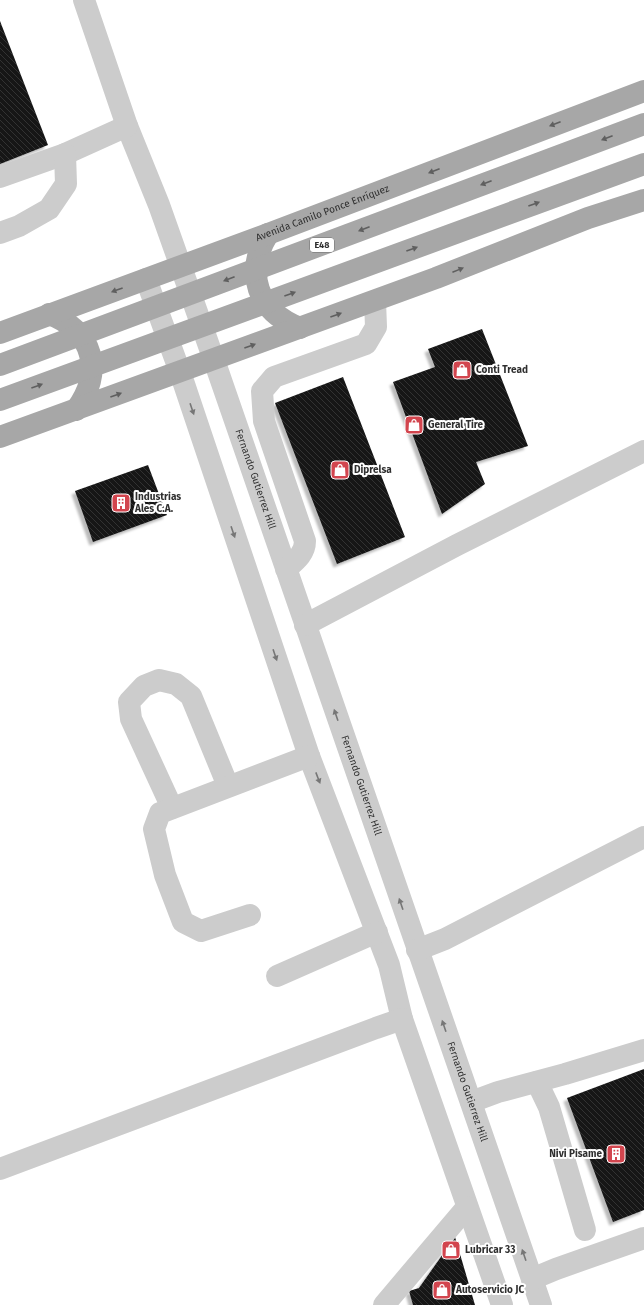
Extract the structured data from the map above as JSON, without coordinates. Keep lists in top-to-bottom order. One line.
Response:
{"streets":{"main road":["Avenida Camilo Ponce Enríquez","E48"],"street":["Fernando Gutierrez Hill"]},"crossings":[["Avenida Camilo Ponce Enríquez","Fernando Gutierrez Hill"]],"places":{"shop":["Conti Tread","General Tire","Diprelsa","Lubricar 33","Autoservicio JC"],"building":["Industrias Ales C.A.","Nivi Pisame"]}}
